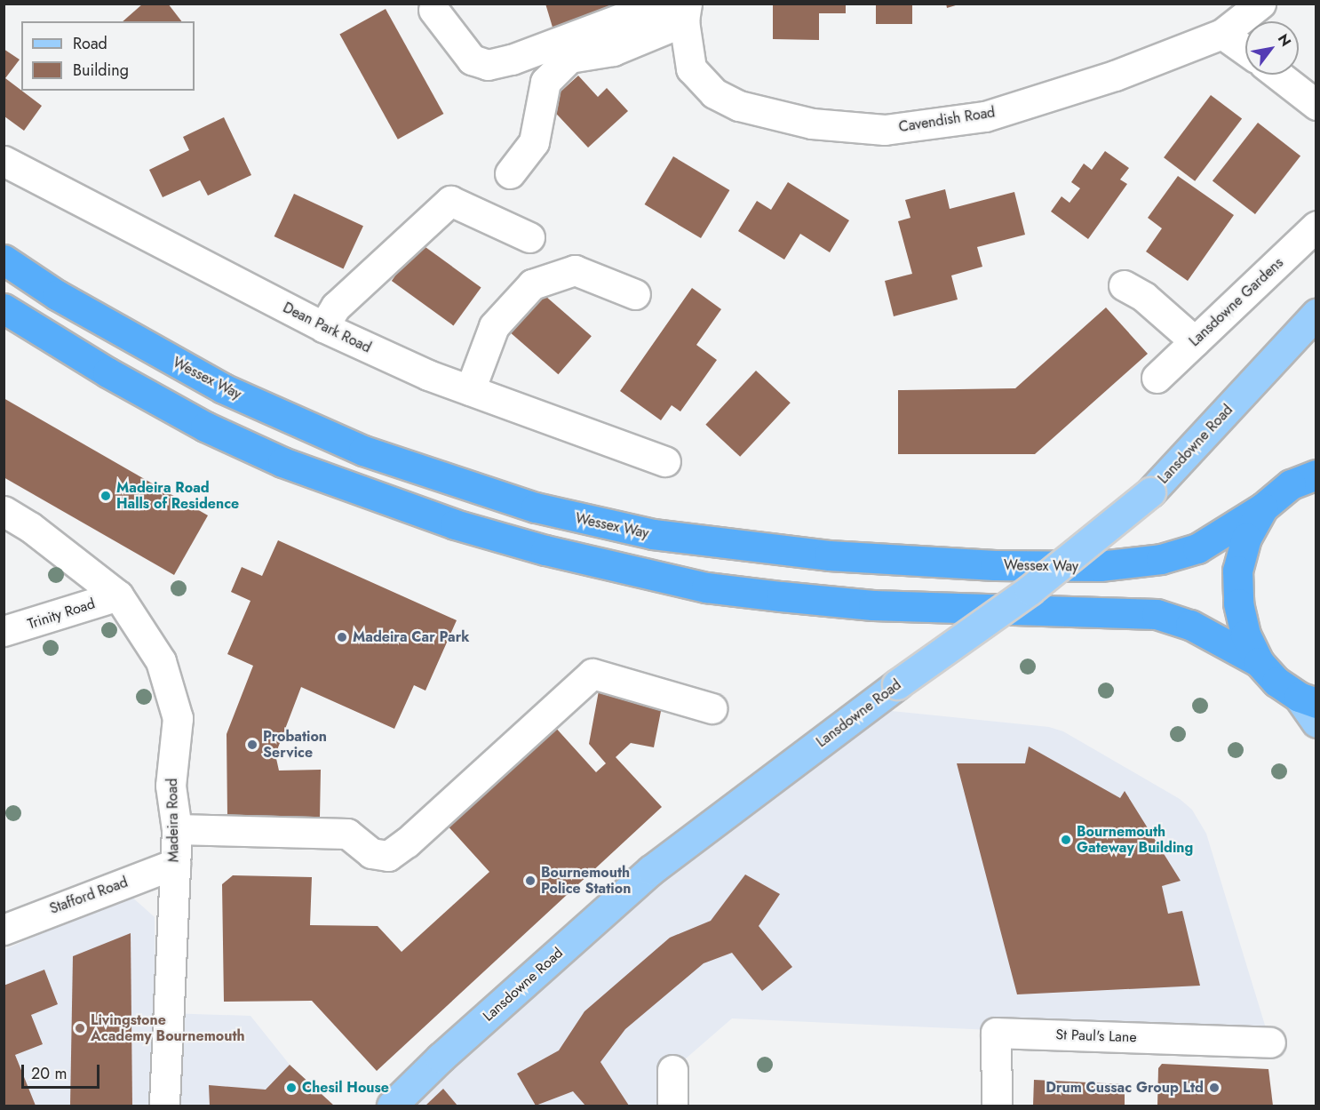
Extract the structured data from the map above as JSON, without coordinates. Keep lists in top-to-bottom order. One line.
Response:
{"streets":{"highway":["Wessex Way"],"main road":["Lansdowne Road"],"street":["Cavendish Road","Lansdowne Gardens","Dean Park Road","Trinity Road","Madeira Road","Stafford Road","St Paul's Lane"]},"crossings":[["Trinity Road","Madeira Road"],["Madeira Road","Stafford Road"]],"places":["Madeira Road Halls of Residence","Madeira Car Park","Probation Service","Bournemouth Gateway Building","Bournemouth Police Station","Livingstone Academy Bournemouth","Chesil House","Drum Cussac Group Ltd"],"legend":["Road","Building"],"scale_bar":"20 m","north":"top right"}
